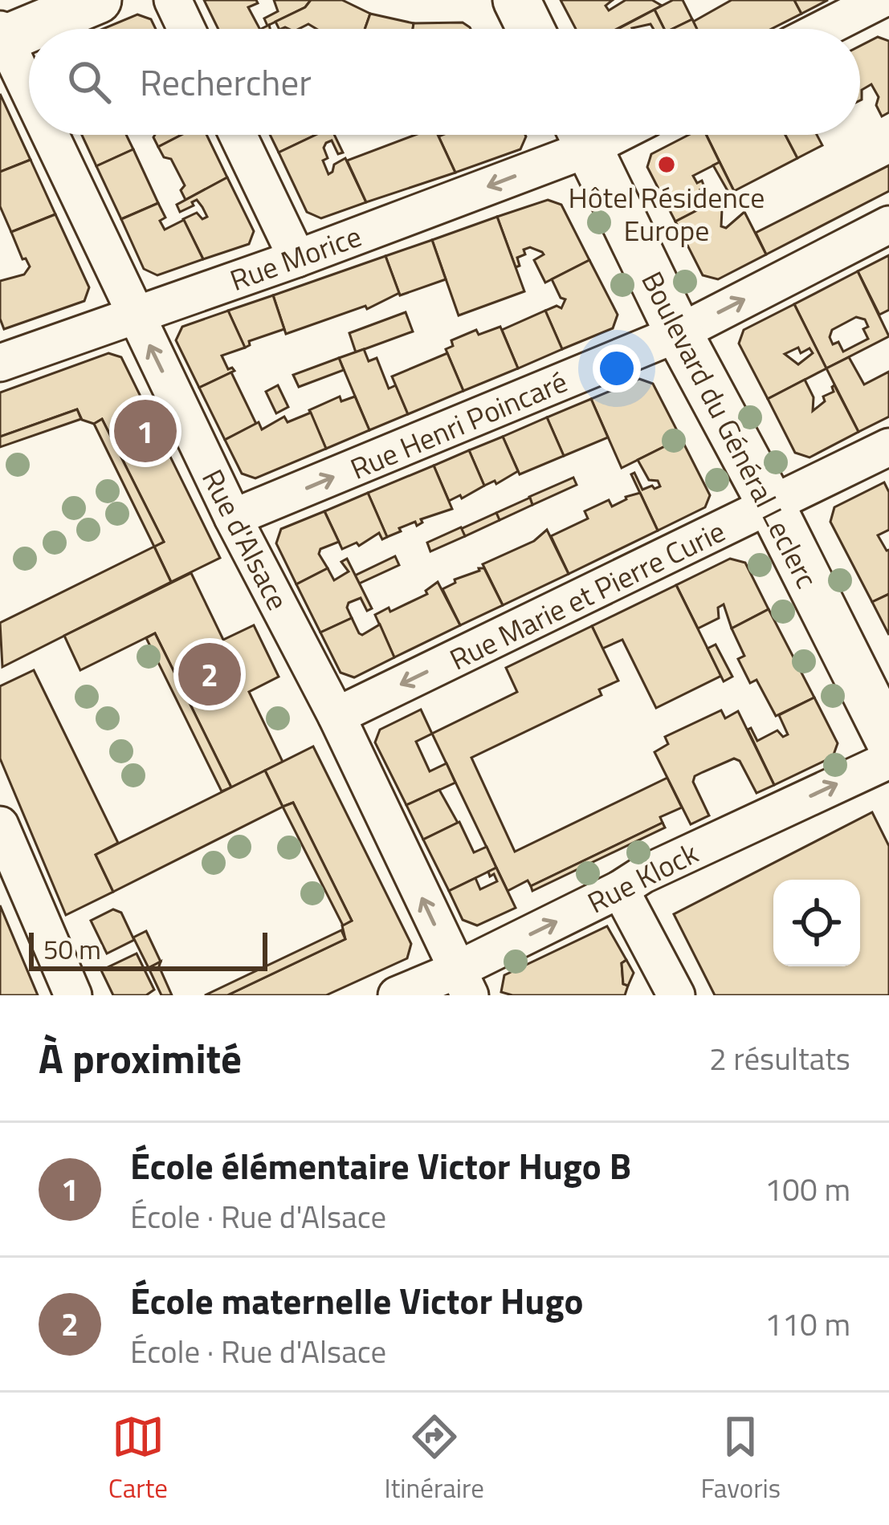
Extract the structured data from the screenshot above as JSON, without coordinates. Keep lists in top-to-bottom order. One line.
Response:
{"streets":{"main road":["Boulevard du Général Leclerc"],"street":["Rue Morice","Rue Henri Poincaré","Rue d'Alsace","Rue Marie et Pierre Curie","Rue Klock"]},"crossings":[["Rue Morice","Rue d'Alsace"],["Rue Henri Poincaré","Boulevard du Général Leclerc"],["Rue Henri Poincaré","Rue d'Alsace"],["Boulevard du Général Leclerc","Rue Marie et Pierre Curie"],["Rue d'Alsace","Rue Marie et Pierre Curie"],["Rue d'Alsace","Rue Klock"]],"one_way":["Rue Morice","Rue Henri Poincaré","Rue d'Alsace","Rue Marie et Pierre Curie","Rue Klock"],"places":["Hôtel Résidence Europe"],"scale_bar":"50 m","page":{"search":"Rechercher","pins":["1","2"],"scale":"50 m","heading":["À proximité","2 résultats"],"list":[{"mark":"1","name":"École élémentaire Victor Hugo B","note":"École · Rue d'Alsace","value":"100 m"},{"mark":"2","name":"École maternelle Victor Hugo","note":"École · Rue d'Alsace","value":"110 m"}],"nav":["Carte","Itinéraire","Favoris"]}}
